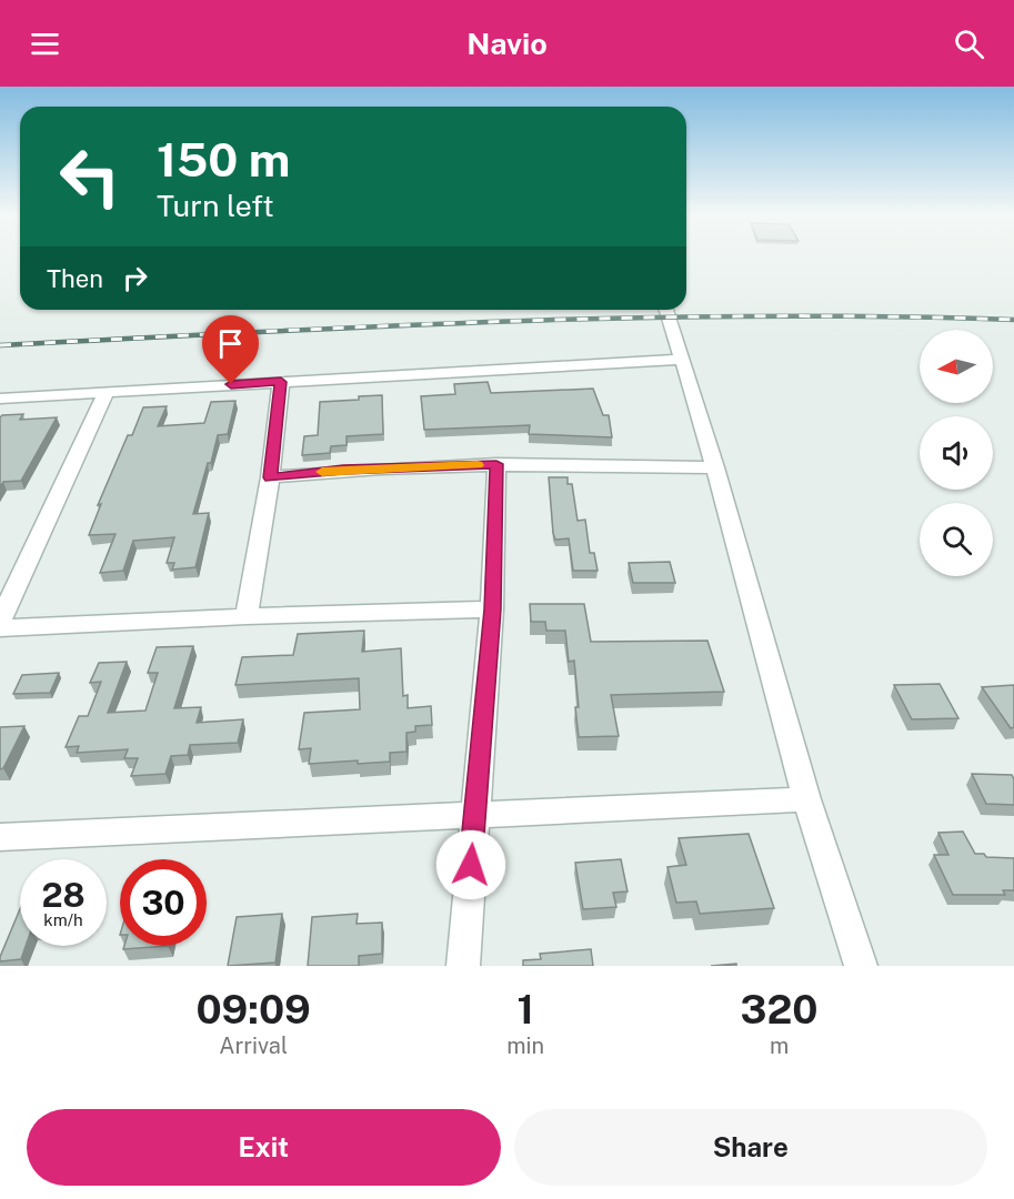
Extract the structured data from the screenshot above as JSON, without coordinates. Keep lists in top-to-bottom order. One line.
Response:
{"north":"left","page":{"header":"Navio","turn":["150 m","Turn left"],"then":"Then","speed":"28 km/h","limit":"30","eta":["09:09","Arrival","1","min","320","m"],"buttons":["Exit","Share"]}}
